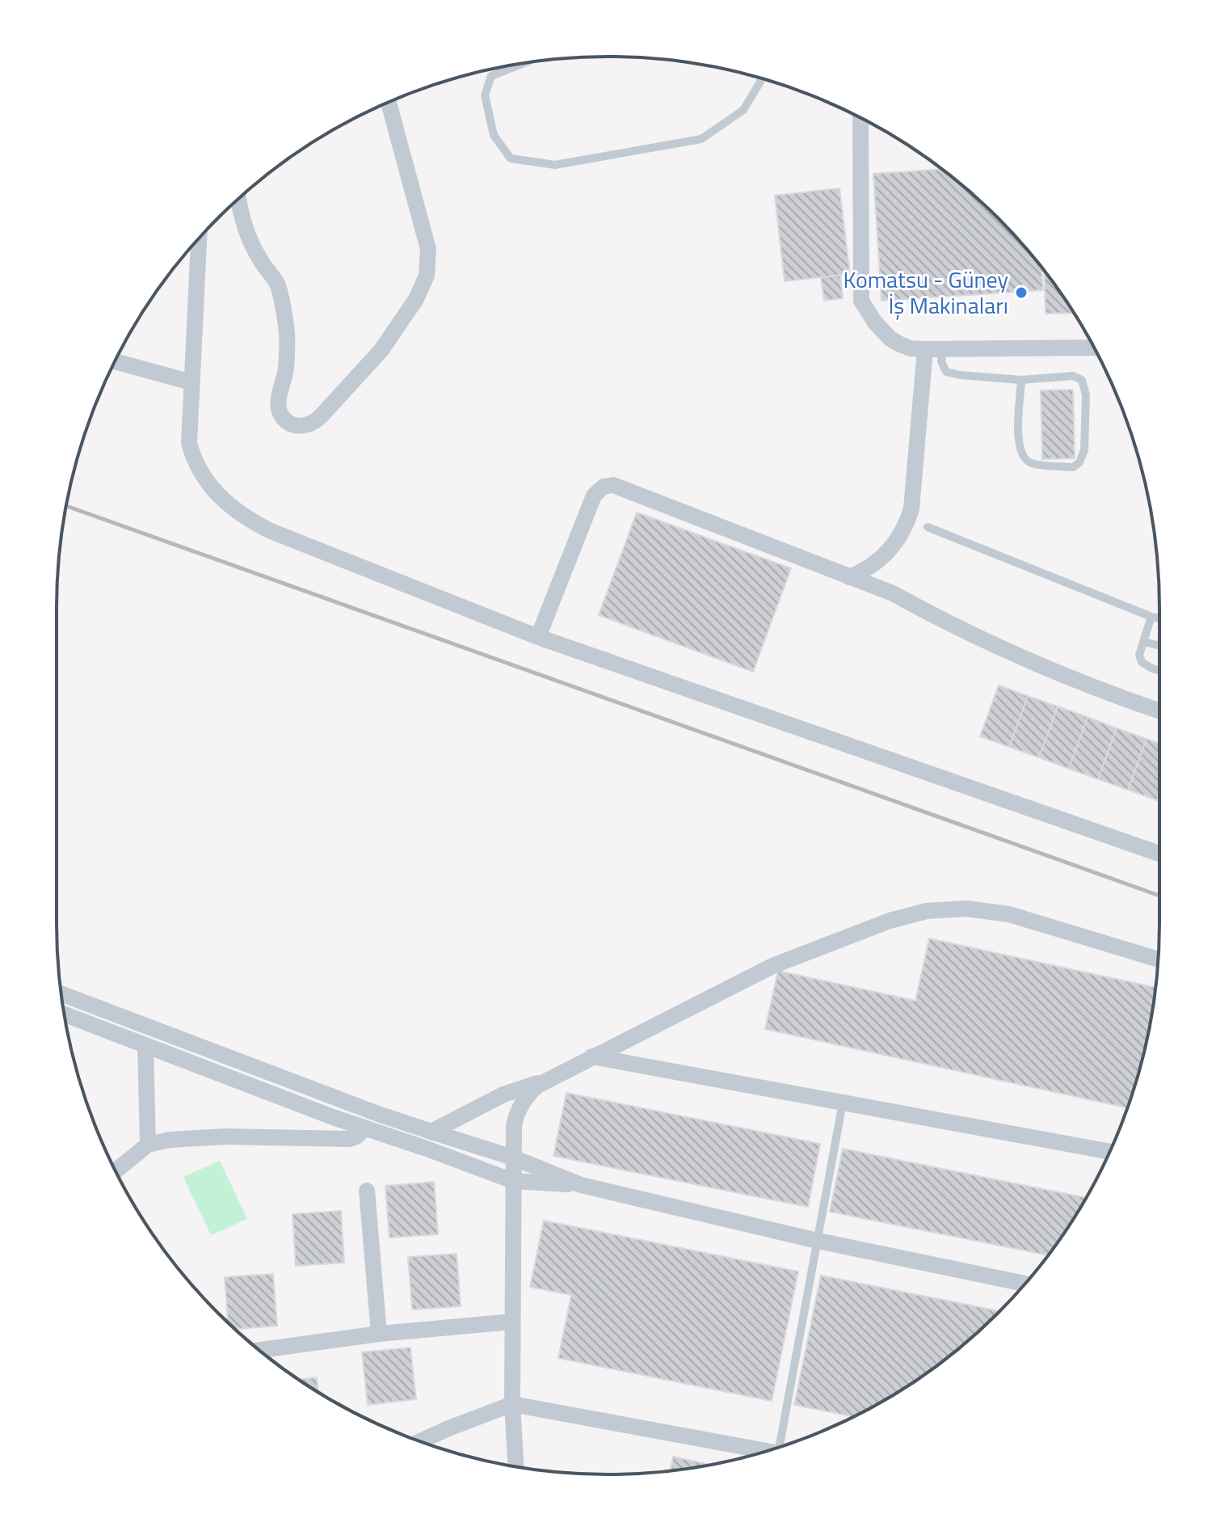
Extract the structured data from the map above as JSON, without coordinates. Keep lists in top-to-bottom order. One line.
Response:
{"places":["Komatsu - Güney İş Makinaları"]}
